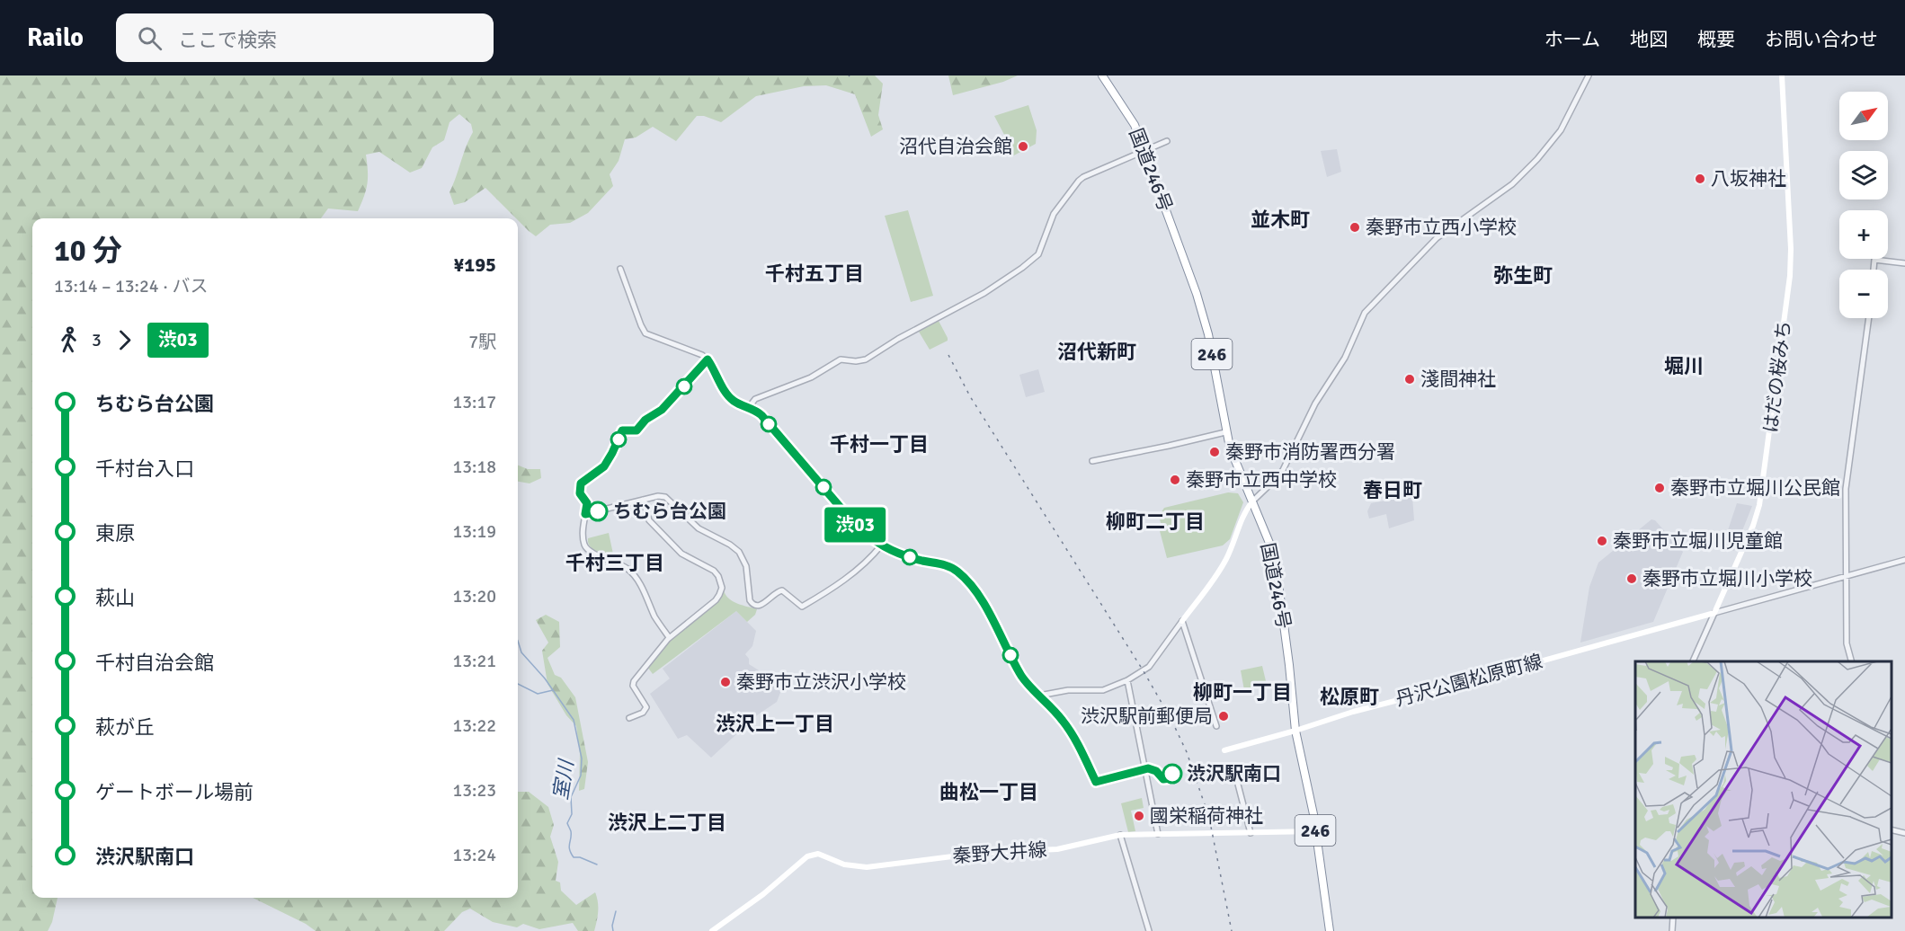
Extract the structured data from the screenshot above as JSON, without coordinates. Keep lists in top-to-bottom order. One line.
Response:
{"streets":{"highway":["国道246号","246"],"main road":["はだの桜みち","丹沢公園松原町線","秦野大井線"]},"crossings":[["国道246号","丹沢公園松原町線"],["国道246号","秦野大井線"],["はだの桜みち","丹沢公園松原町線"]],"districts":["並木町","千村五丁目","弥生町","沼代新町","堀川","千村一丁目","春日町","柳町二丁目","千村三丁目","柳町一丁目","松原町","渋沢上一丁目","曲松一丁目","渋沢上二丁目"],"water":["室川"],"places":["沼代自治会館","八坂神社","秦野市立西小学校","淺間神社","秦野市消防署西分署","秦野市立西中学校","秦野市立堀川公民館","ちむら台公園","秦野市立堀川児童館","秦野市立堀川小学校","秦野市立渋沢小学校","渋沢駅前郵便局","渋沢駅南口","國栄稲荷神社"],"lines":["bus line 渋03"],"north":"top right","page":{"header":"Railo","search":"ここで検索","nav":["ホーム","地図","概要","お問い合わせ"],"on_map":"渋03","map_buttons":["+","−"],"heading":["10 分","13:14 – 13:24 · バス","¥195"],"legs":["3","渋03","7駅"],"list":[{"name":"ちむら台公園","value":"13:17"},{"name":"千村台入口","value":"13:18"},{"name":"東原","value":"13:19"},{"name":"萩山","value":"13:20"},{"name":"千村自治会館","value":"13:21"},{"name":"萩が丘","value":"13:22"},{"name":"ゲートボール場前","value":"13:23"},{"name":"渋沢駅南口","value":"13:24"}]}}
